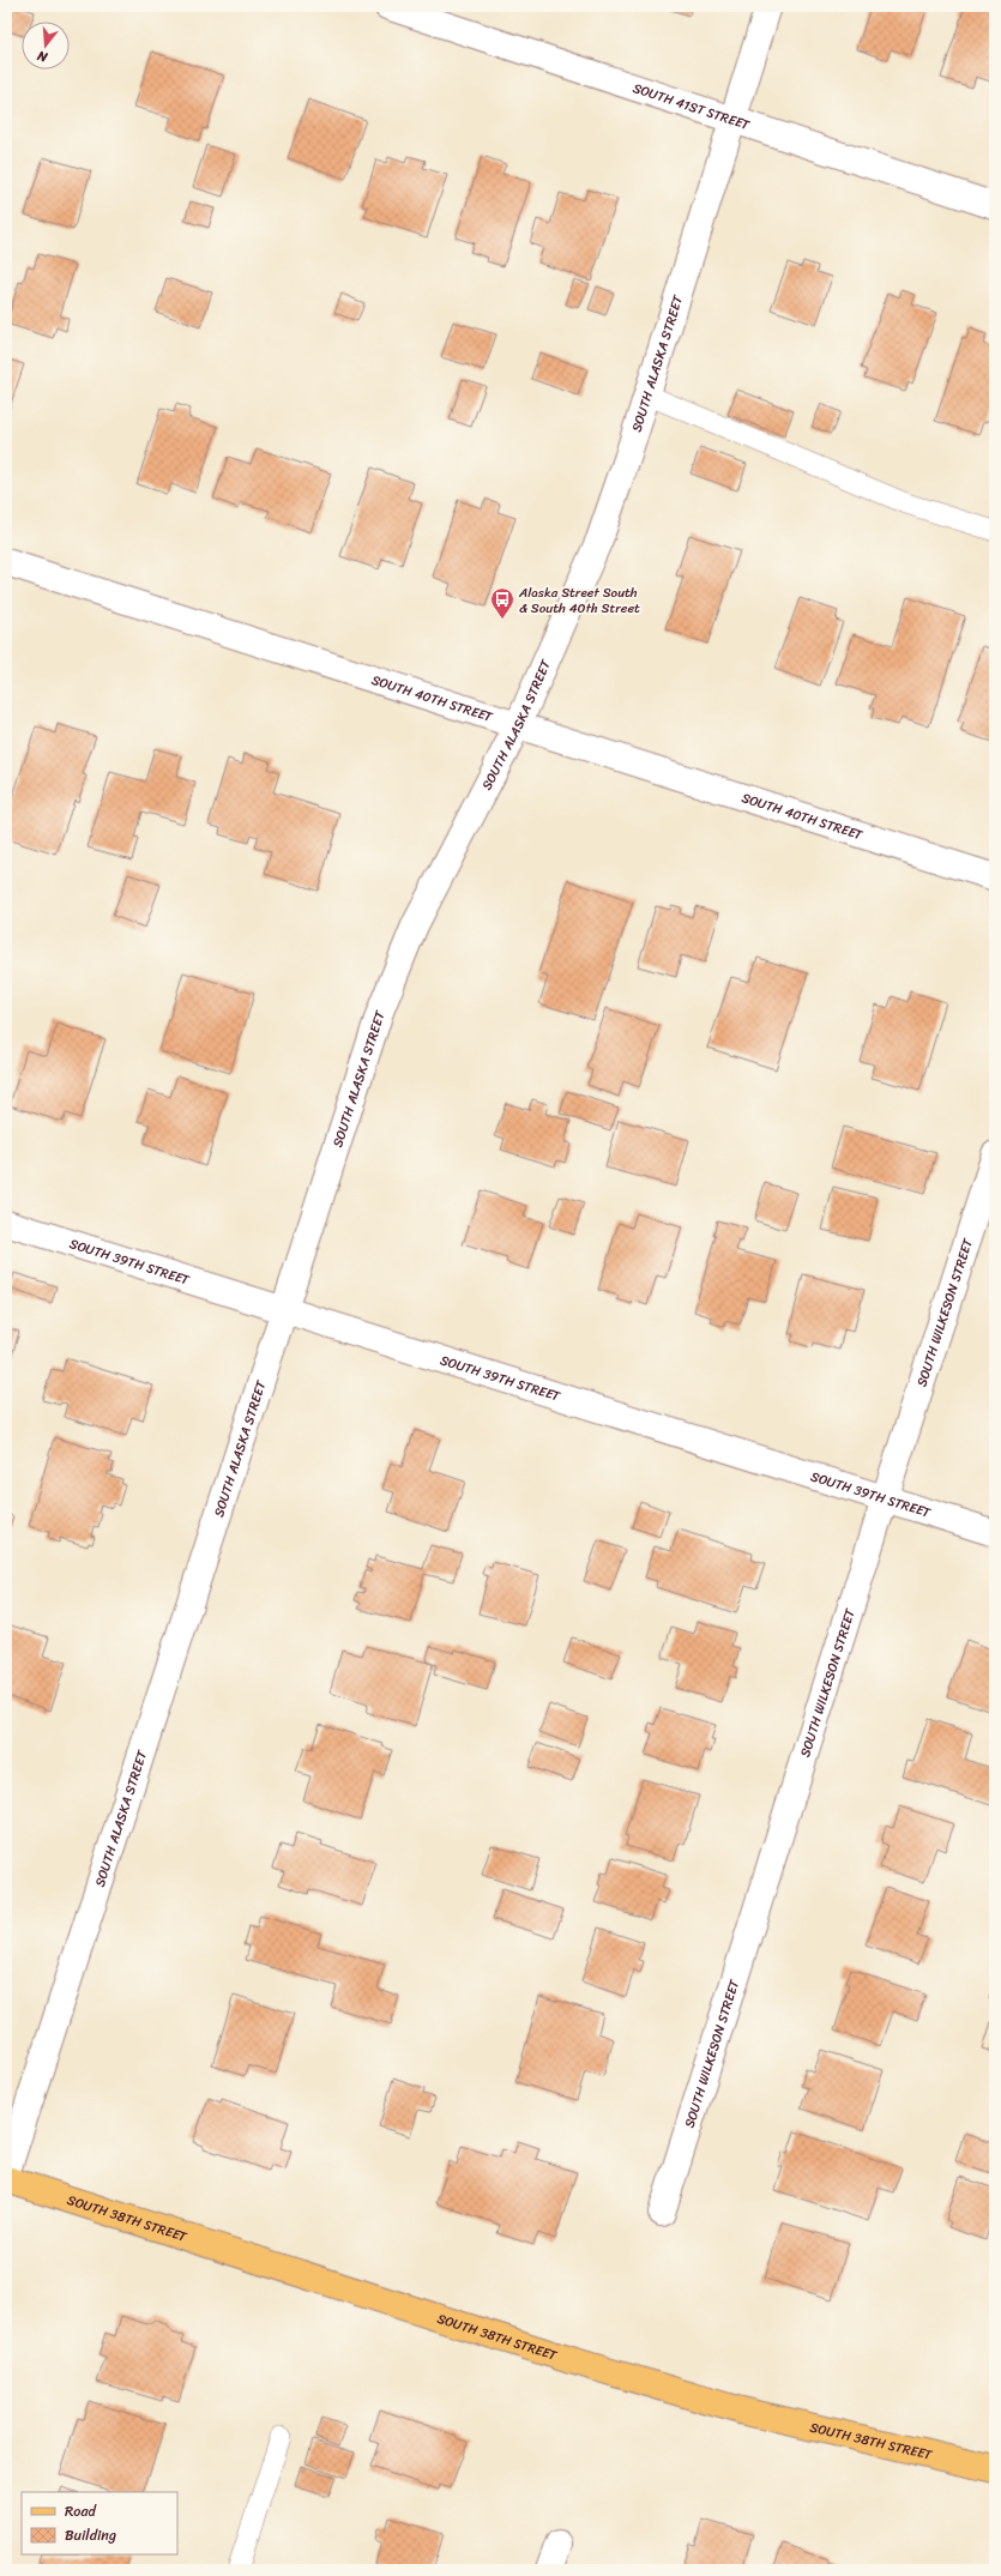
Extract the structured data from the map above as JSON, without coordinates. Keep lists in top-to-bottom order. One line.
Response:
{"streets":{"main road":["SOUTH 38TH STREET"],"street":["SOUTH 41ST STREET","SOUTH ALASKA STREET","SOUTH 40TH STREET","SOUTH 39TH STREET","SOUTH WILKESON STREET"]},"crossings":[["SOUTH 41ST STREET","SOUTH ALASKA STREET"],["SOUTH ALASKA STREET","SOUTH 40TH STREET"],["SOUTH ALASKA STREET","SOUTH 39TH STREET"],["SOUTH 39TH STREET","SOUTH WILKESON STREET"]],"places":{"bus stop":["Alaska Street South & South 40th Street"]},"legend":["Road","Building"],"north":"bottom"}
